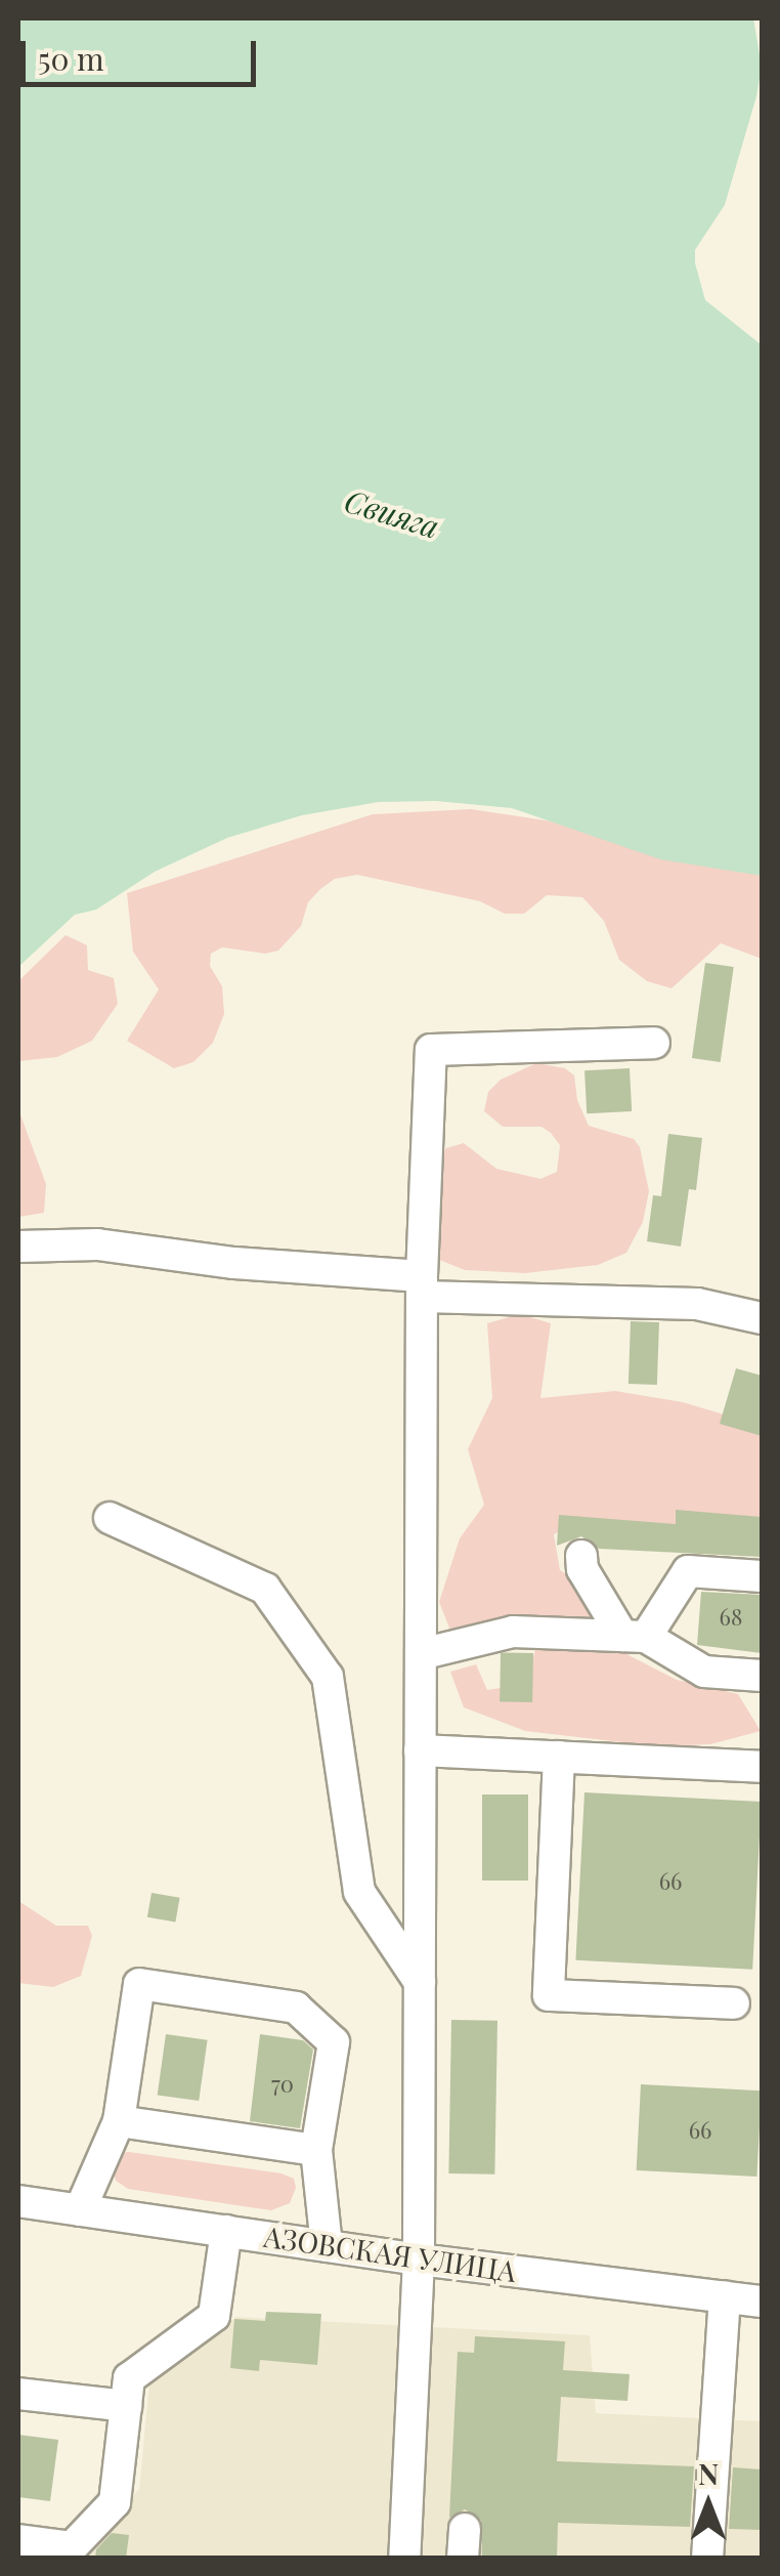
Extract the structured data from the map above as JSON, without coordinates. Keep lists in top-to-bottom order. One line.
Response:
{"streets":{"street":["АЗОВСКАЯ УЛИЦА"]},"water":["Свияга"],"house_numbers":["68","66","70","66"],"scale_bar":"50 m","north":"top"}
